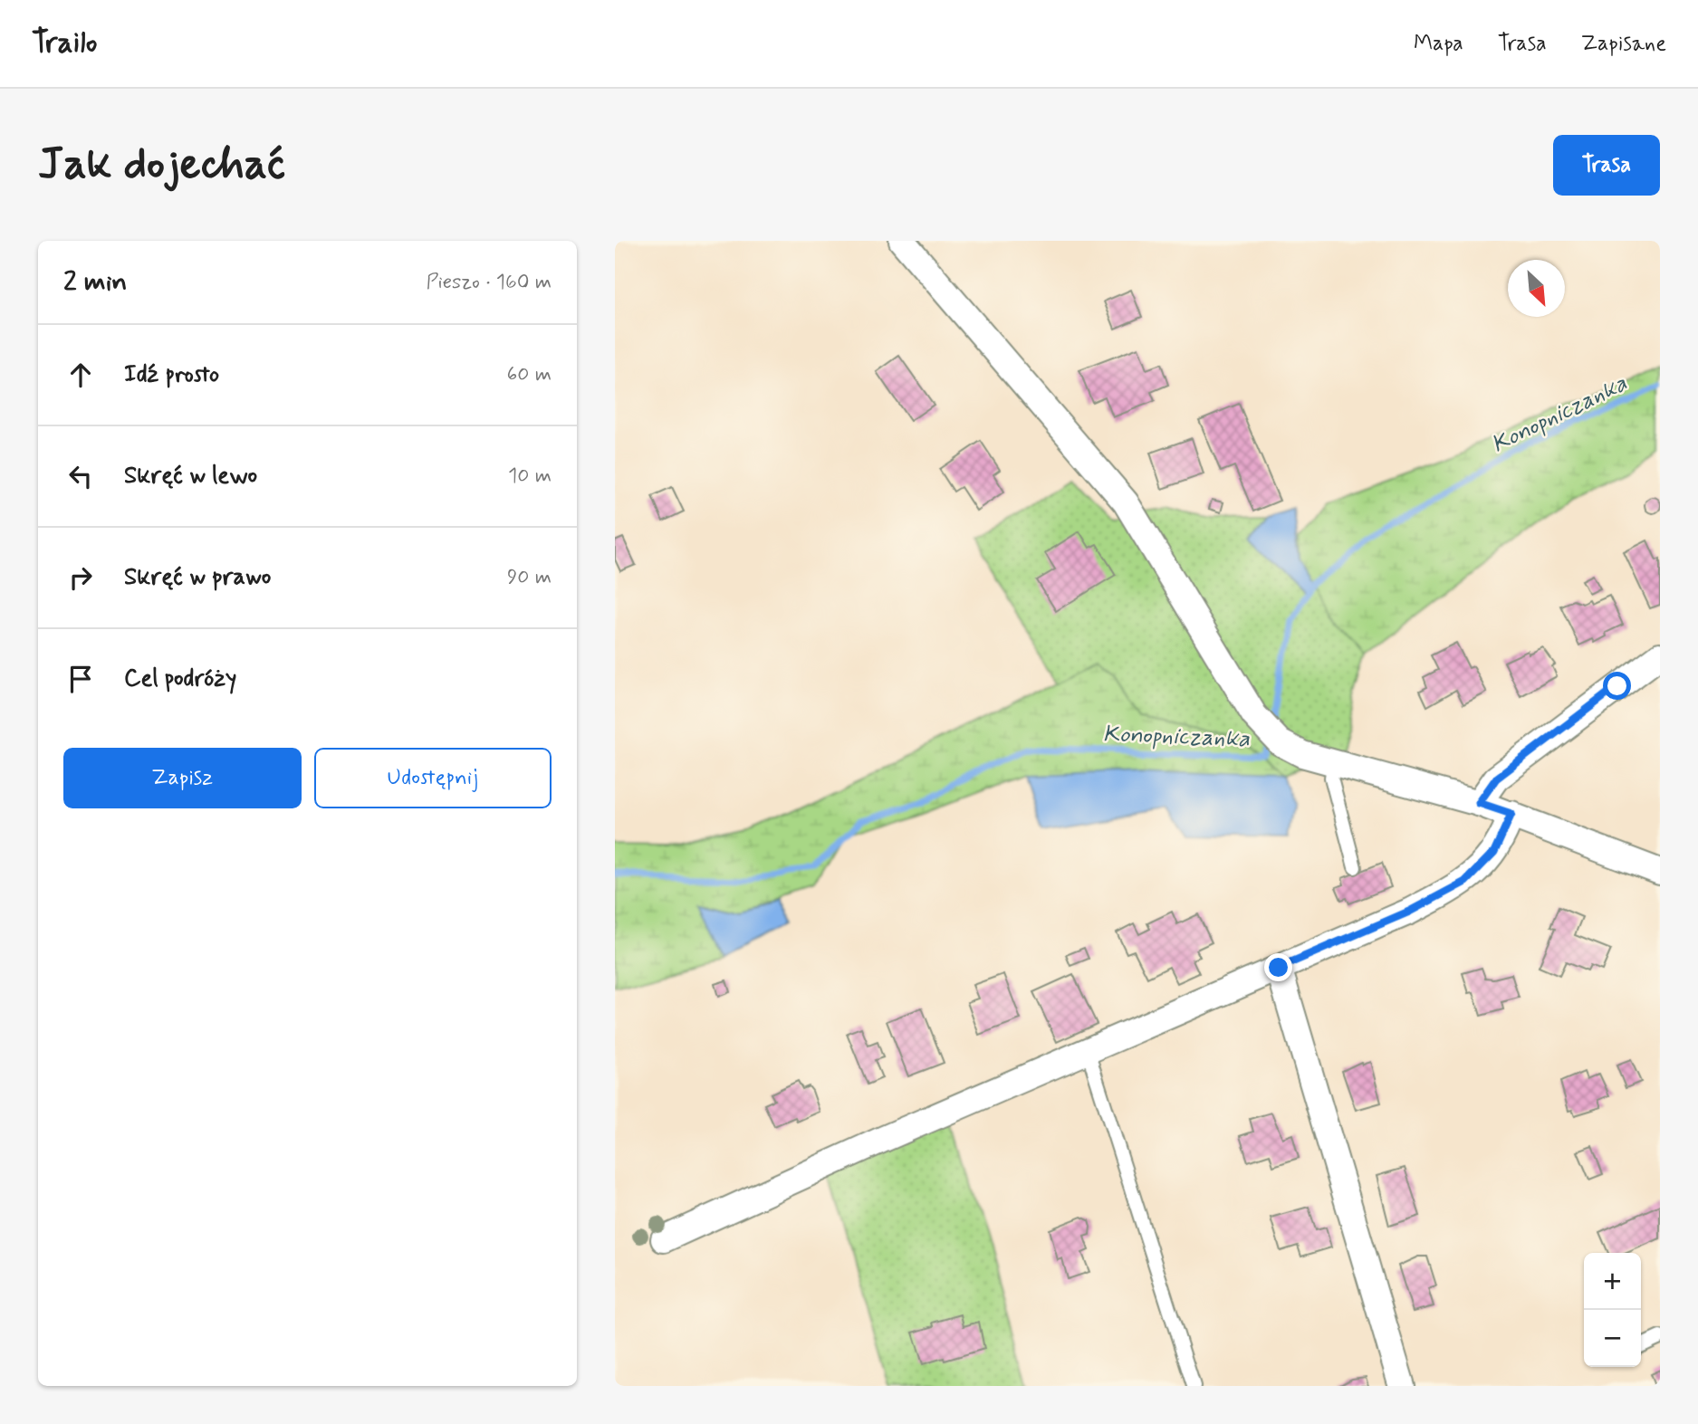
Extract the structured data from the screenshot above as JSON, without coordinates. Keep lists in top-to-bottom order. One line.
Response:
{"water":["Konopniczanka"],"north":"bottom right","page":{"header":"Trailo","nav":["Mapa","Trasa","Zapisane"],"buttons":["Trasa",["Zapisz","Udostępnij"]],"title":"Jak dojechać","heading":["2 min","Pieszo · 160 m"],"list":[["Idź prosto","60 m"],["Skręć w lewo","10 m"],["Skręć w prawo","90 m"],"Cel podróży"],"map_buttons":["+","−"]}}
